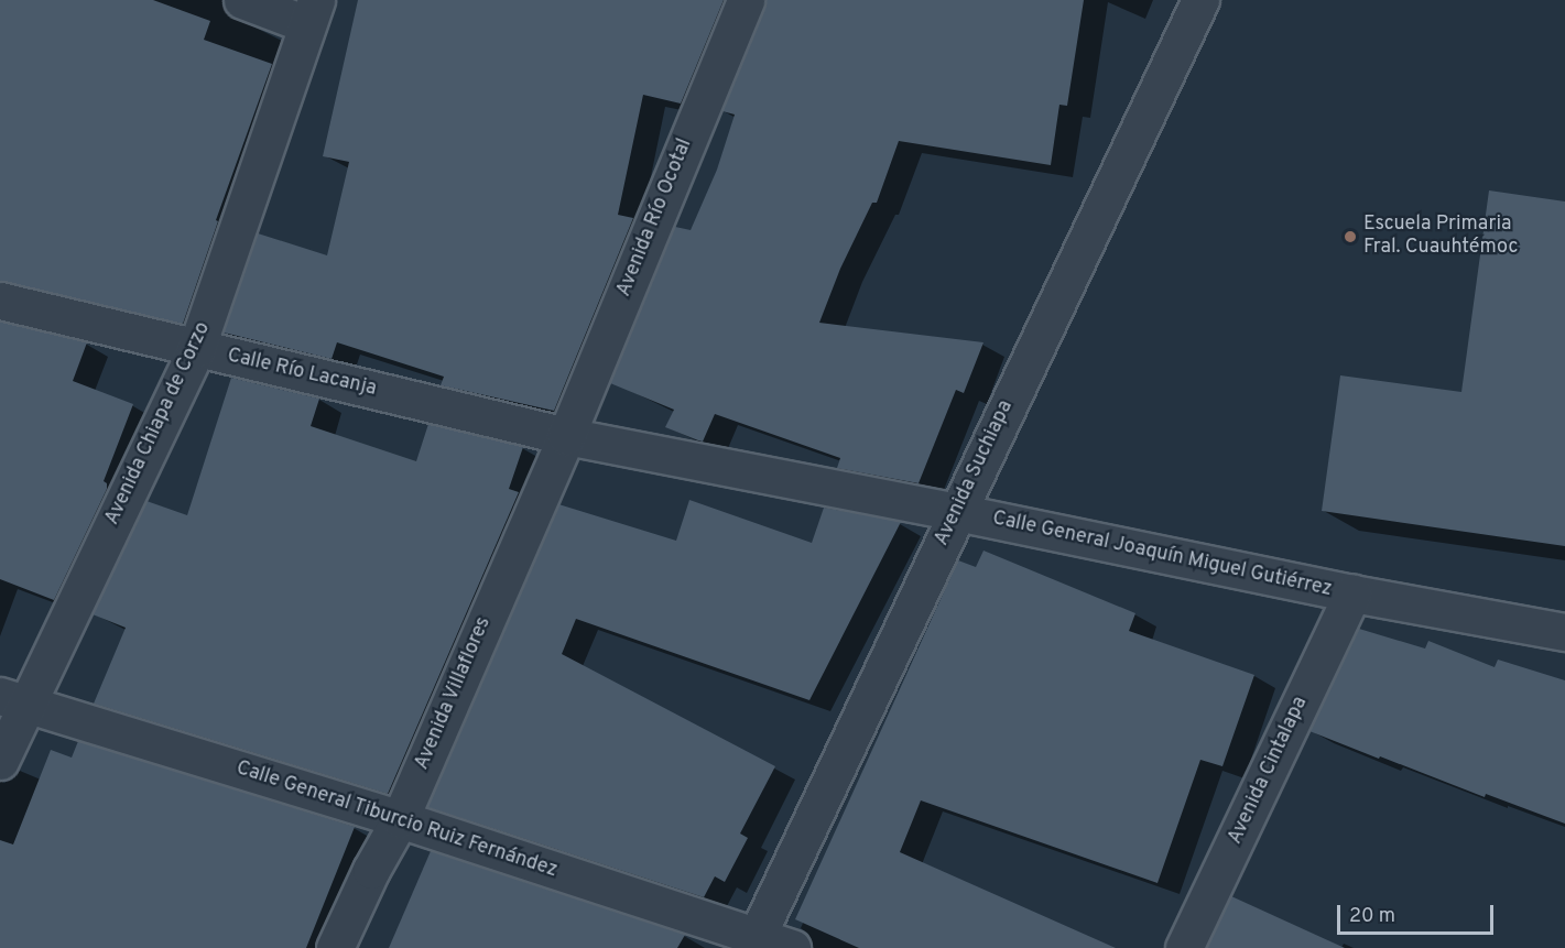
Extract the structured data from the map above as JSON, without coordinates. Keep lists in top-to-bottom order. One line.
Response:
{"streets":{"street":["Avenida Río Ocotal","Calle Río Lacanja","Avenida Chiapa de Corzo","Avenida Suchiapa","Calle General Joaquín Miguel Gutiérrez","Avenida Villaflores","Avenida Cintalapa","Calle General Tiburcio Ruiz Fernández"]},"crossings":[["Avenida Río Ocotal","Calle Río Lacanja"],["Avenida Río Ocotal","Calle General Joaquín Miguel Gutiérrez"],["Avenida Río Ocotal","Avenida Villaflores"],["Calle Río Lacanja","Avenida Chiapa de Corzo"],["Calle Río Lacanja","Calle General Joaquín Miguel Gutiérrez"],["Calle Río Lacanja","Avenida Villaflores"],["Avenida Chiapa de Corzo","Calle General Tiburcio Ruiz Fernández"],["Avenida Suchiapa","Calle General Joaquín Miguel Gutiérrez"],["Avenida Suchiapa","Calle General Tiburcio Ruiz Fernández"],["Calle General Joaquín Miguel Gutiérrez","Avenida Villaflores"],["Calle General Joaquín Miguel Gutiérrez","Avenida Cintalapa"],["Avenida Villaflores","Calle General Tiburcio Ruiz Fernández"]],"places":["Escuela Primaria Fral. Cuauhtémoc"],"scale_bar":"20 m"}
